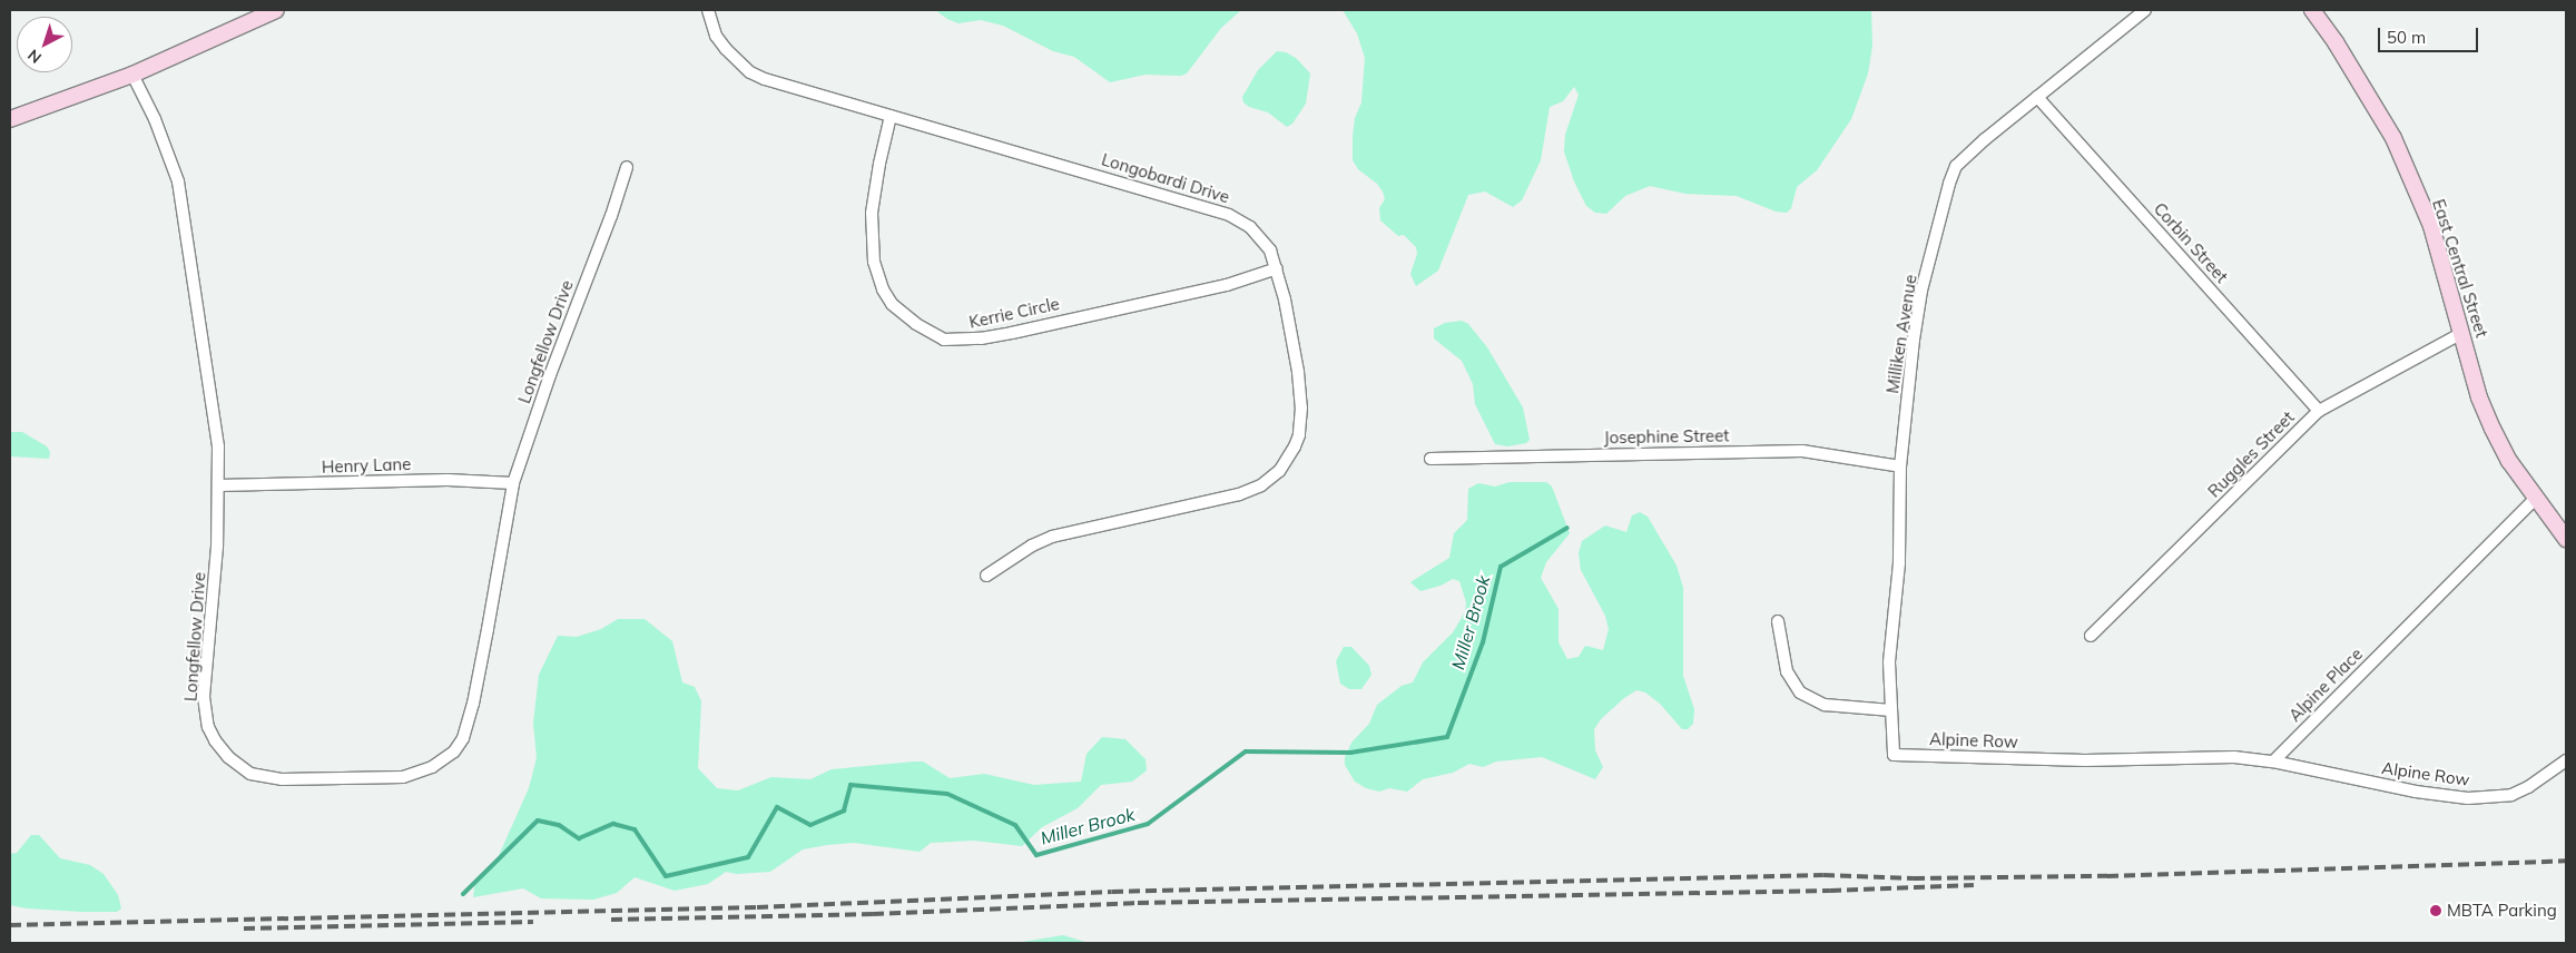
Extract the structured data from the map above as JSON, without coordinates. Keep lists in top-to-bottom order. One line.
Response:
{"streets":{"main road":["East Central Street"],"street":["Longobardi Drive","Corbin Street","Kerrie Circle","Milliken Avenue","Longfellow Drive","Josephine Street","Ruggles Street","Henry Lane","Alpine Place","Alpine Row"]},"crossings":[["Longobardi Drive","Kerrie Circle"],["Corbin Street","Milliken Avenue"],["Corbin Street","Ruggles Street"],["East Central Street","Ruggles Street"],["East Central Street","Alpine Place"],["Milliken Avenue","Josephine Street"],["Milliken Avenue","Alpine Row"],["Longfellow Drive","Henry Lane"],["Alpine Place","Alpine Row"]],"water":["Miller Brook"],"places":["MBTA Parking"],"scale_bar":"50 m","north":"bottom left"}
